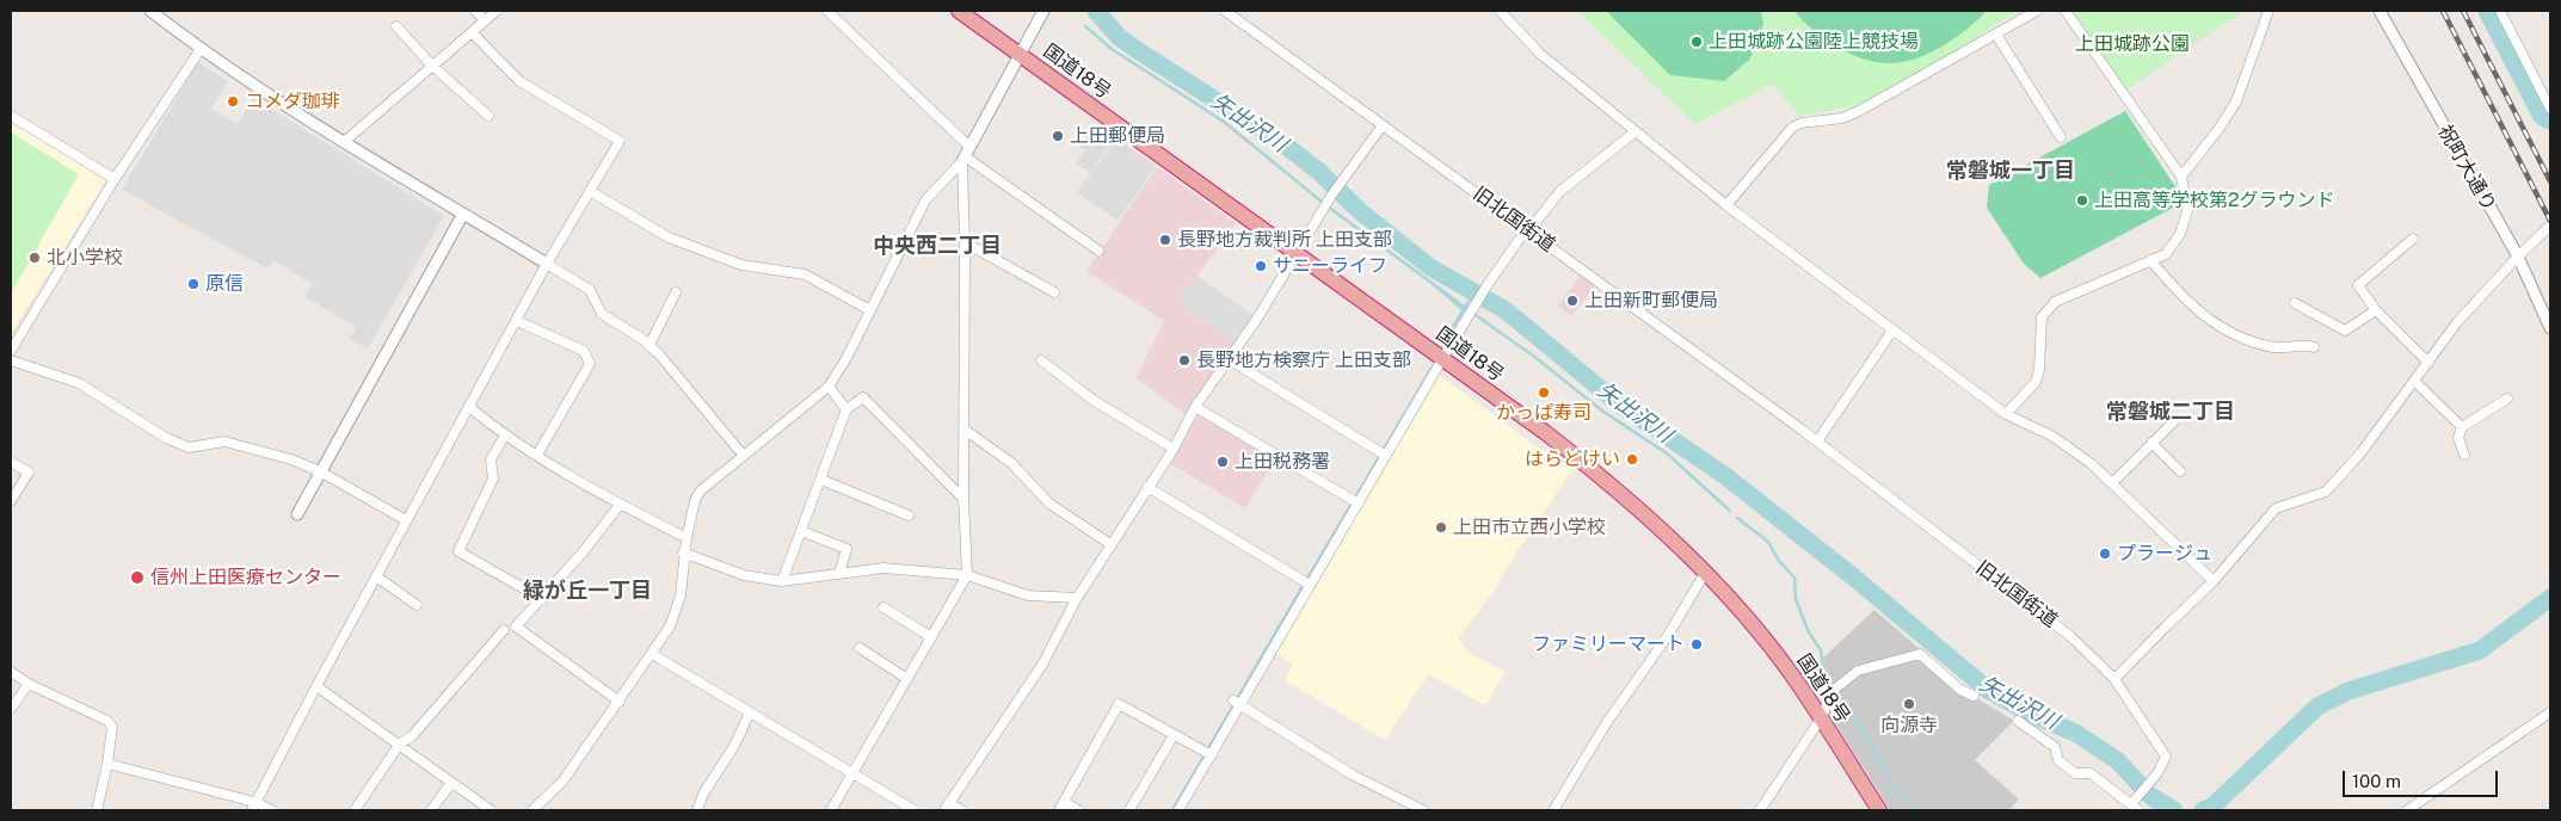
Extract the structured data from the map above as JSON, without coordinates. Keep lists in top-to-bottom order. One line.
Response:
{"streets":{"highway":["国道18号"],"street":["祝町大通り","旧北国街道"]},"districts":["常磐城一丁目","中央西二丁目","常磐城二丁目","緑が丘一丁目"],"water":["矢出沢川"],"parks":["上田城跡公園"],"places":["上田城跡公園陸上競技場","コメダ珈琲","上田郵便局","上田高等学校第2グラウンド","長野地方裁判所 上田支部","北小学校","サニーライフ","原信","上田新町郵便局","長野地方検察庁 上田支部","かっぱ寿司","はらどけい","上田税務署","上田市立西小学校","プラージュ","信州上田医療センター","ファミリーマート","向源寺"],"scale_bar":"100 m"}
